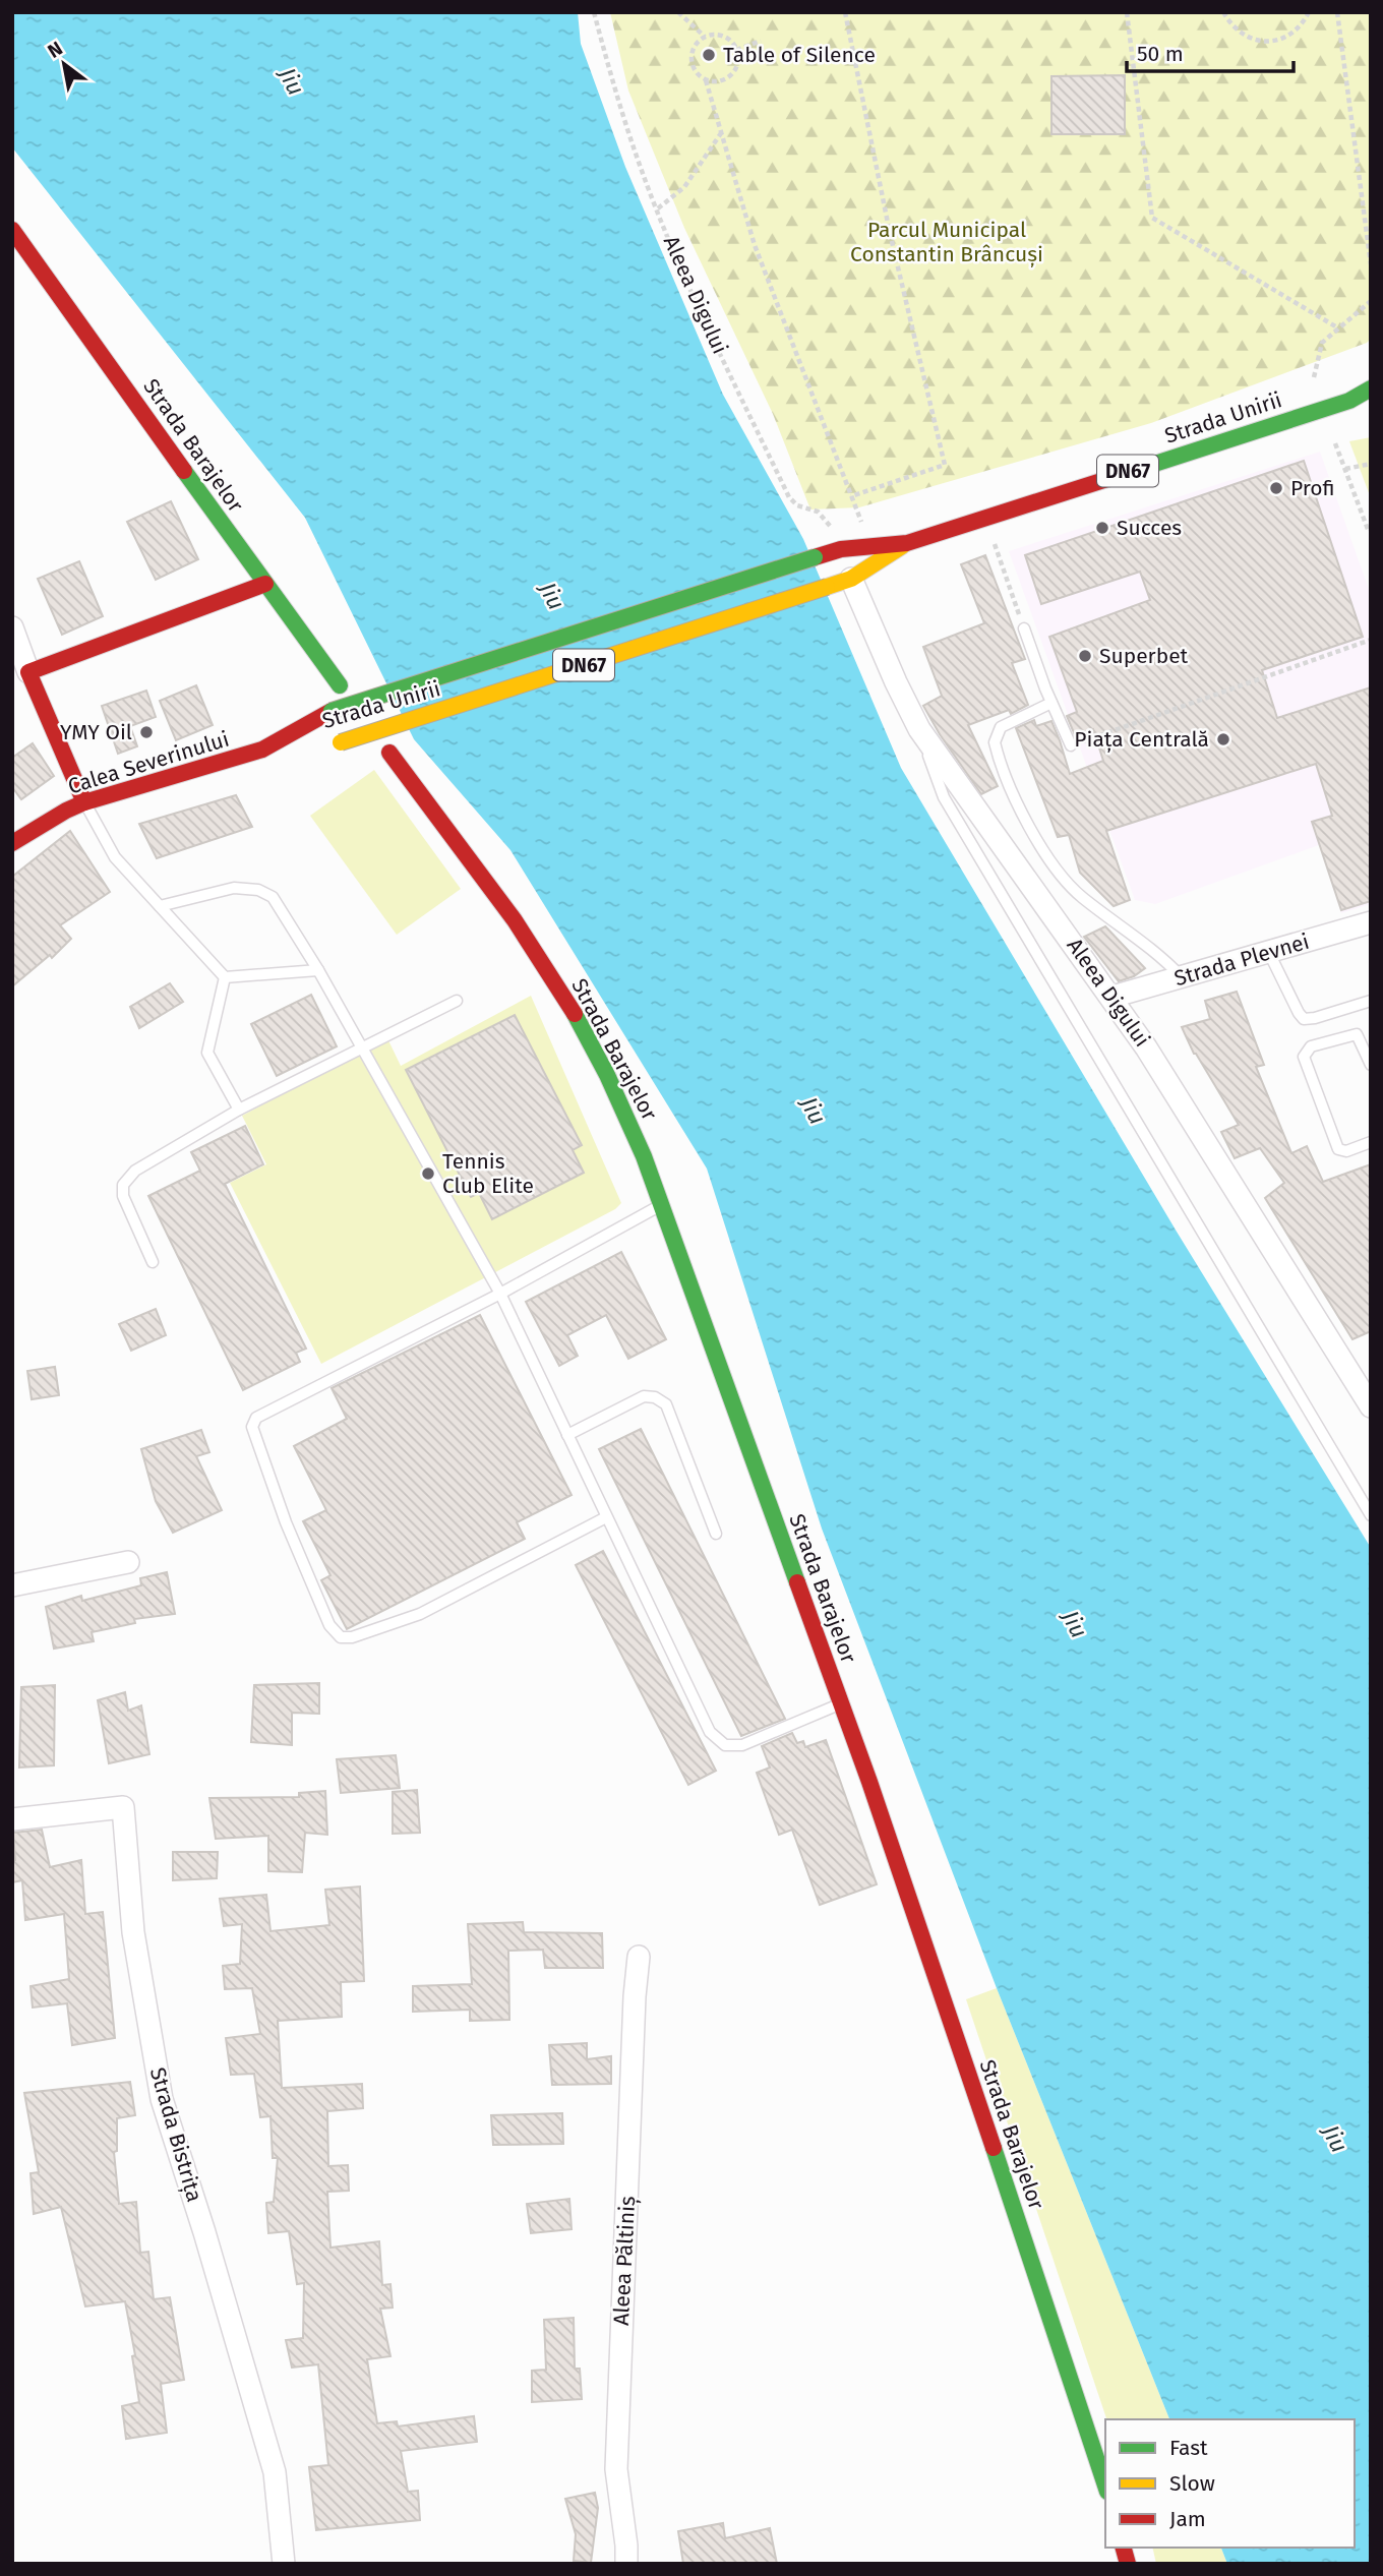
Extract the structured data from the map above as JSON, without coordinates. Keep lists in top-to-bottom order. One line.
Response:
{"streets":{"main road":["Strada Unirii","Strada Barajelor","DN67","Calea Severinului"],"street":["Aleea Digului","Strada Plevnei","Strada Bistrița","Aleea Păltiniș"]},"crossings":[["Aleea Digului","Strada Unirii"],["Aleea Digului","Strada Plevnei"],["Strada Unirii","Calea Severinului"]],"water":["Jiu"],"parks":["Parcul Municipal Constantin Brâncuși"],"places":["Table of Silence","Profi","Succes","Superbet","YMY Oil","Piața Centrală","Tennis Club Elite"],"legend":["Fast","Slow","Jam"],"scale_bar":"50 m","north":"top left"}
